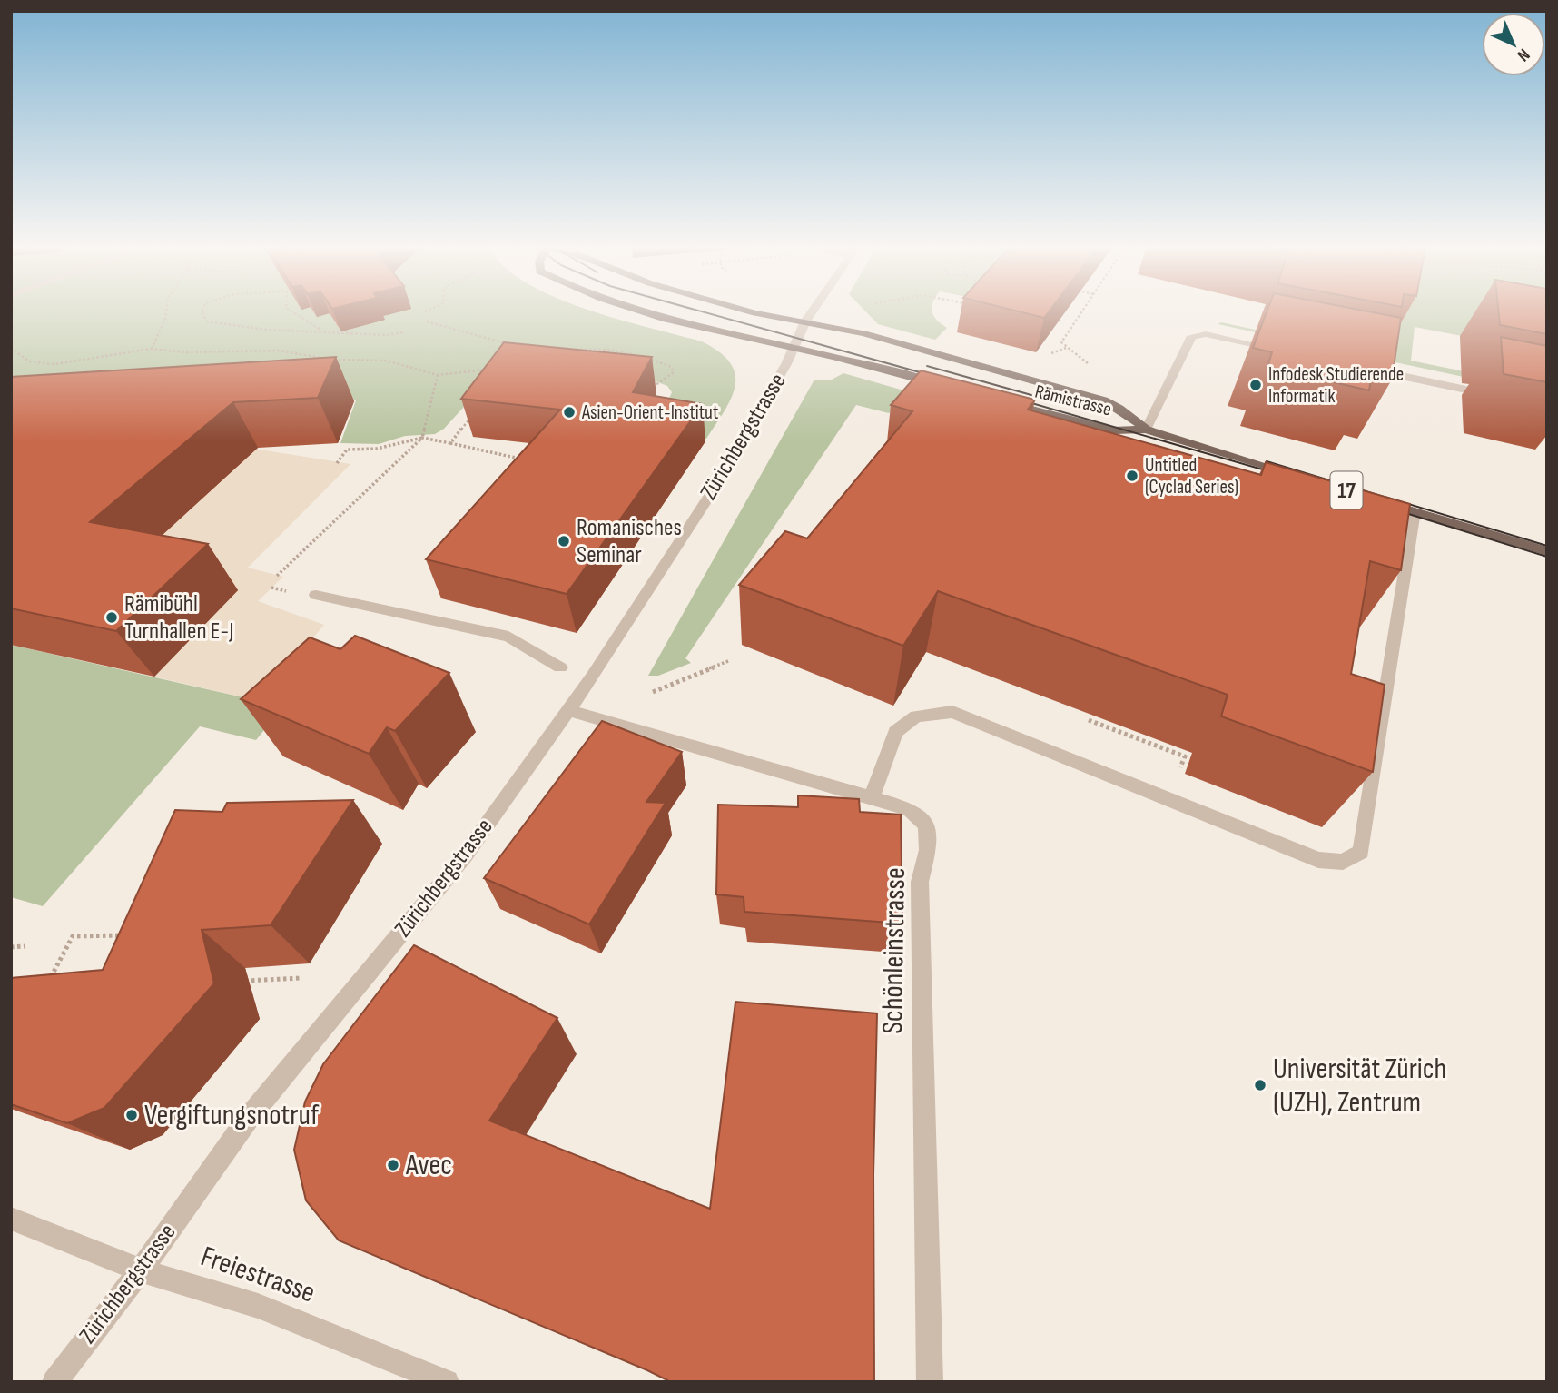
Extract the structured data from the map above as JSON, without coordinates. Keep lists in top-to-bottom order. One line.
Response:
{"streets":{"main road":["Rämistrasse","17"],"street":["Zürichbergstrasse","Schönleinstrasse","Freiestrasse"]},"crossings":[["Rämistrasse","Zürichbergstrasse"],["Zürichbergstrasse","Schönleinstrasse"],["Zürichbergstrasse","Freiestrasse"]],"places":["Infodesk Studierende Informatik","Asien-Orient-Institut","Untitled (Cyclad Series)","Romanisches Seminar","Rämibühl Turnhallen E-J","Universität Zürich (UZH), Zentrum","Vergiftungsnotruf","Avec"],"north":"bottom right"}
